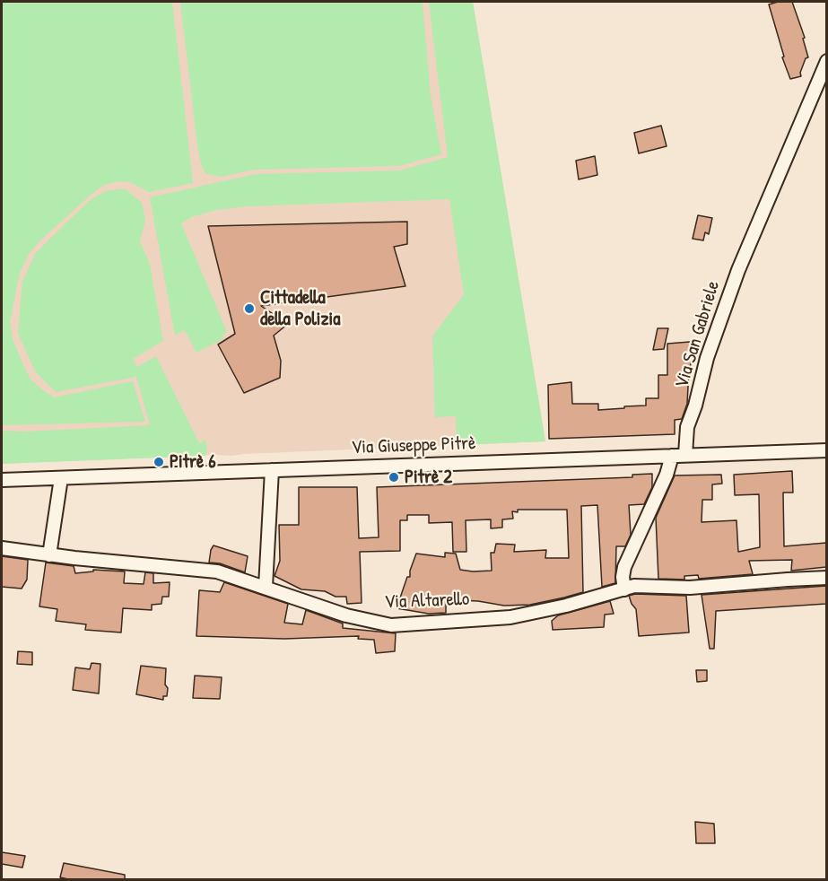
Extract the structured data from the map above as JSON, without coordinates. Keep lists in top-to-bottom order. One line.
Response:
{"streets":{"street":["Via San Gabriele","Via Giuseppe Pitrè","Via Altarello"]},"crossings":[["Via San Gabriele","Via Giuseppe Pitrè"]],"places":["Cittadella della Polizia","Pitrè 6","Pitrè 2"]}
